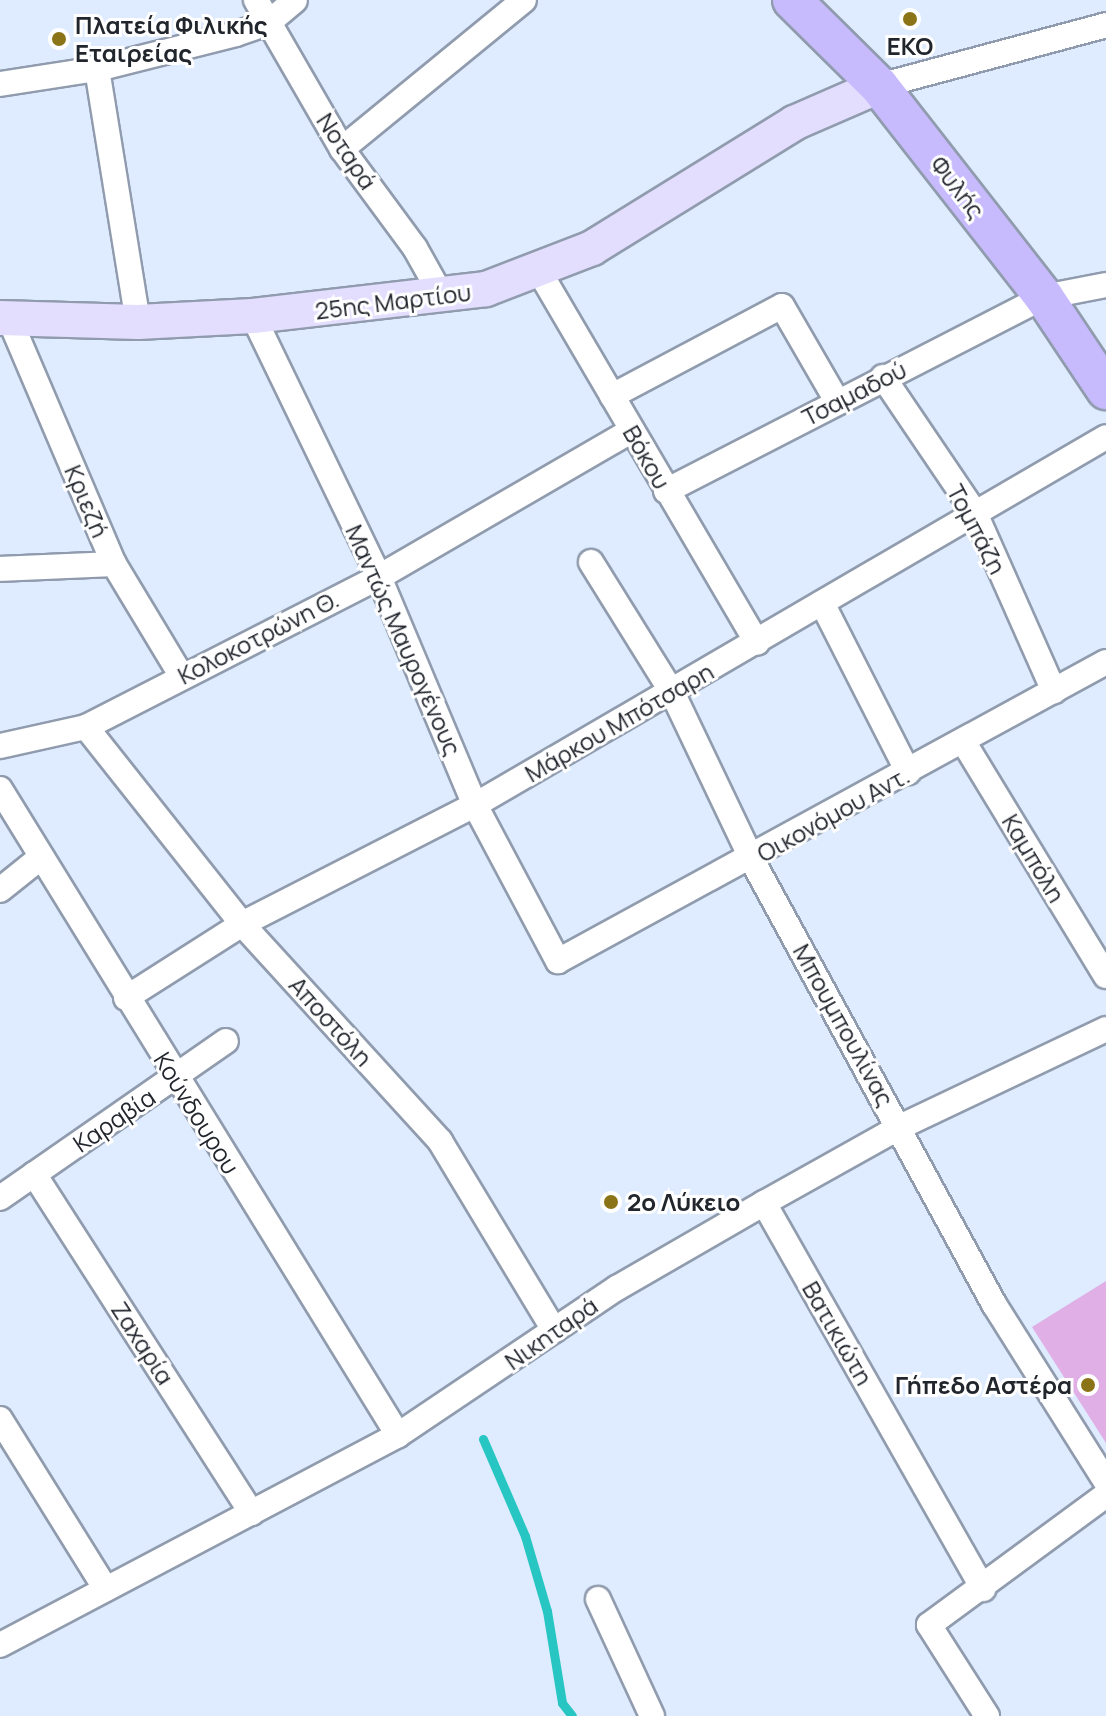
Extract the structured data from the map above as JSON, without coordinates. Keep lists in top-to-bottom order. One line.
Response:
{"streets":{"main road":["Φυλής","25ης Μαρτίου"],"street":["Νοταρά","Τσαμαδού","Βόκου","Κριεζή","Τομπάζη","Κολοκοτρώνη Θ.","Μαντώς Μαυρογένους","Μάρκου Μπότσαρη","Οικονόμου Αντ.","Καμπόλη","Αποστόλη","Μπουμπουλίνας","Κούνδουρου","Καραβία","Νικηταρά","Βατικιώτη","Ζαχαρία"]},"crossings":[["Νοταρά","25ης Μαρτίου"],["Φυλής","25ης Μαρτίου"],["Φυλής","Τσαμαδού"],["25ης Μαρτίου","Βόκου"],["25ης Μαρτίου","Κριεζή"],["25ης Μαρτίου","Μαντώς Μαυρογένους"],["Τσαμαδού","Βόκου"],["Τσαμαδού","Τομπάζη"],["Βόκου","Κολοκοτρώνη Θ."],["Βόκου","Μάρκου Μπότσαρη"],["Κριεζή","Κολοκοτρώνη Θ."],["Τομπάζη","Μάρκου Μπότσαρη"],["Τομπάζη","Οικονόμου Αντ."],["Κολοκοτρώνη Θ.","Μαντώς Μαυρογένους"],["Κολοκοτρώνη Θ.","Αποστόλη"],["Μαντώς Μαυρογένους","Μάρκου Μπότσαρη"],["Μαντώς Μαυρογένους","Οικονόμου Αντ."],["Μάρκου Μπότσαρη","Αποστόλη"],["Μάρκου Μπότσαρη","Μπουμπουλίνας"],["Μάρκου Μπότσαρη","Κούνδουρου"],["Οικονόμου Αντ.","Καμπόλη"],["Οικονόμου Αντ.","Μπουμπουλίνας"],["Αποστόλη","Νικηταρά"],["Μπουμπουλίνας","Νικηταρά"],["Κούνδουρου","Καραβία"],["Κούνδουρου","Νικηταρά"],["Καραβία","Ζαχαρία"],["Νικηταρά","Βατικιώτη"],["Νικηταρά","Ζαχαρία"]],"places":["EKO","Πλατεία Φιλικής Εταιρείας","2ο Λύκειο","Γήπεδο Αστέρα"]}
